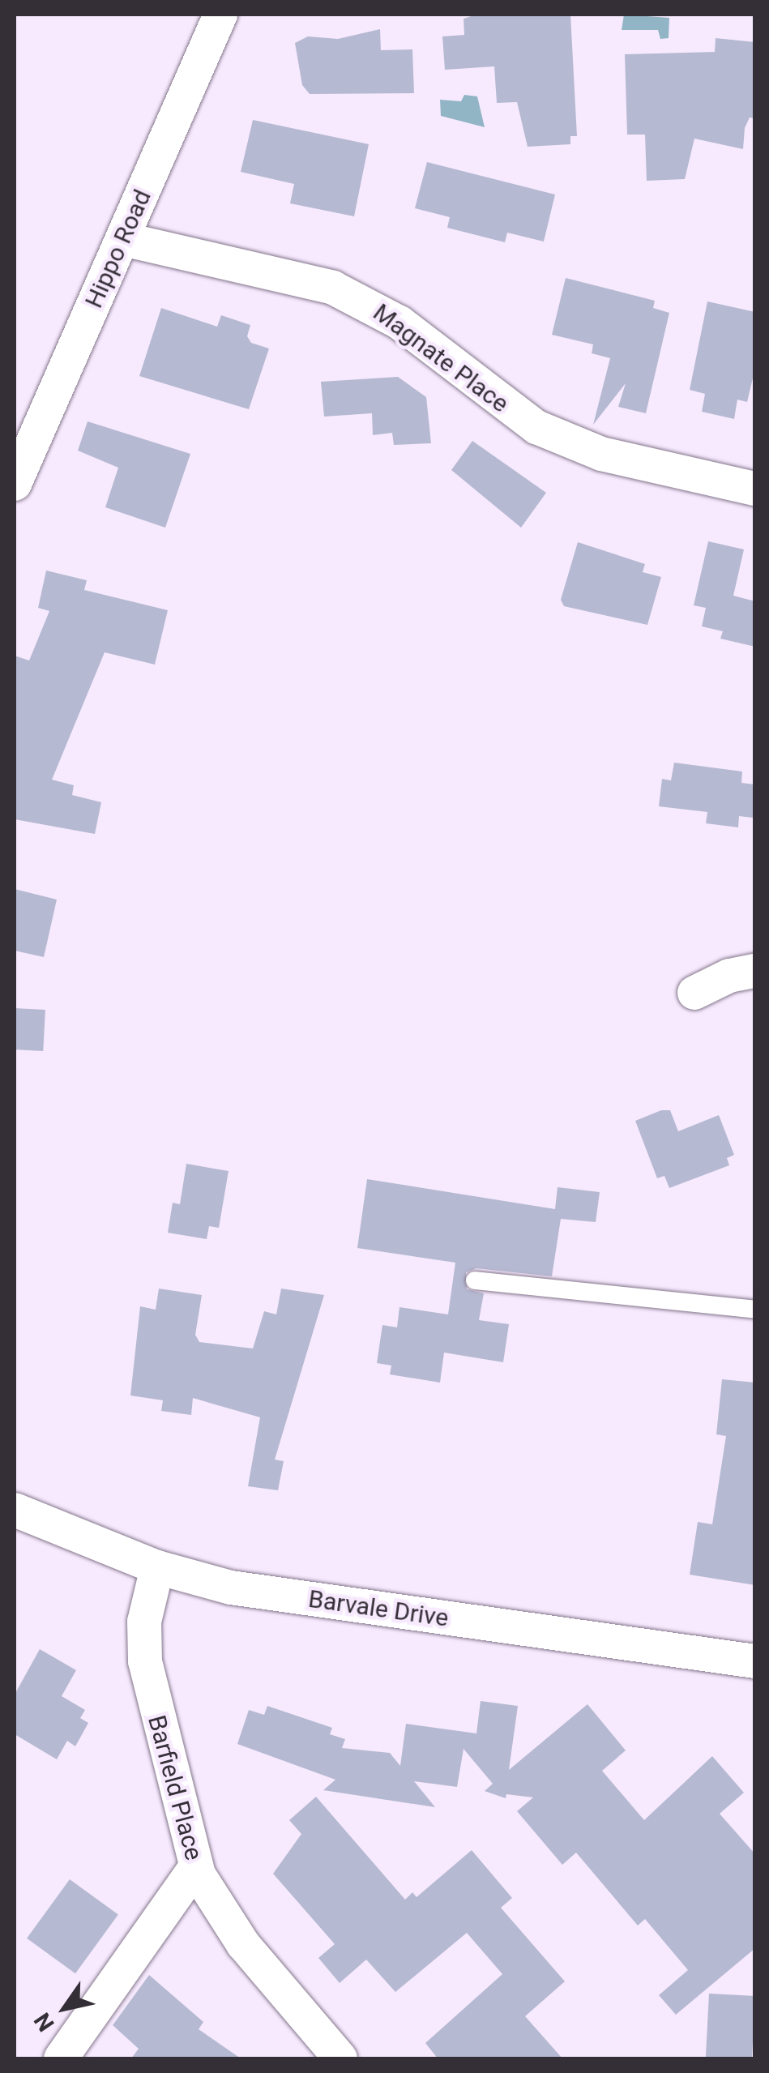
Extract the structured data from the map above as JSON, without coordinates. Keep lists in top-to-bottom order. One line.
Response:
{"streets":{"street":["Hippo Road","Magnate Place","Barvale Drive","Barfield Place"]},"crossings":[["Hippo Road","Magnate Place"],["Barvale Drive","Barfield Place"]],"north":"bottom left"}
